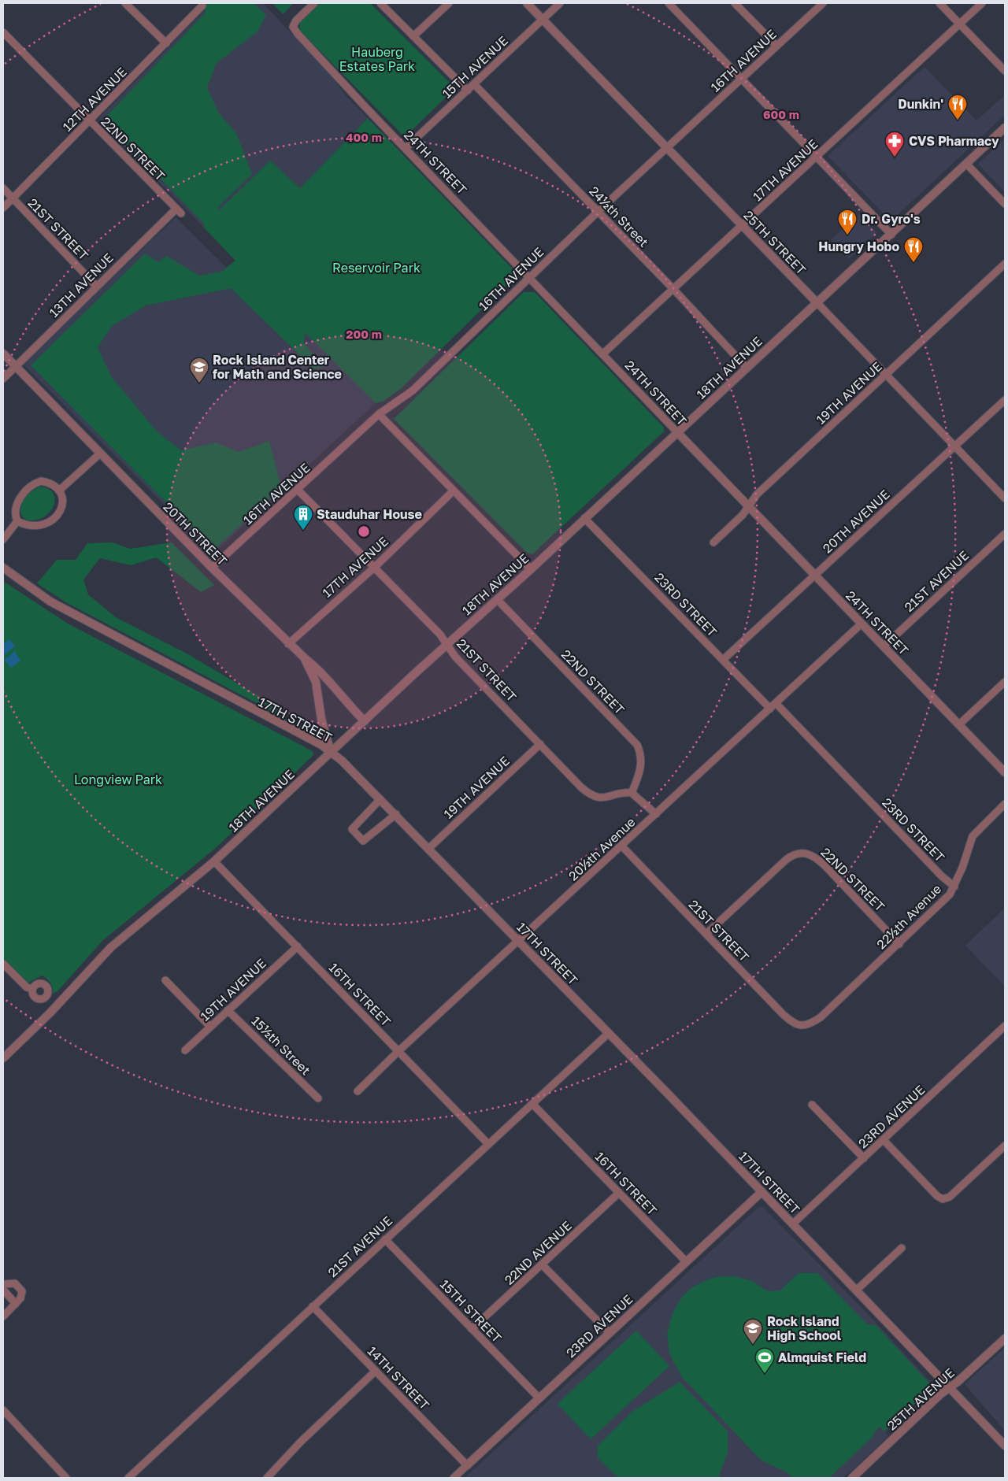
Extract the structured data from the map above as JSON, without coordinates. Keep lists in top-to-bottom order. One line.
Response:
{"streets":{"street":["16TH AVENUE","15TH AVENUE","12TH AVENUE","22ND STREET","24TH STREET","17TH AVENUE","24½th Street","21ST STREET","25TH STREET","13TH AVENUE","18TH AVENUE","19TH AVENUE","20TH AVENUE","20TH STREET","21ST AVENUE","23RD STREET","17TH STREET","20½th Avenue","22½th Avenue","16TH STREET","15½th Street","23RD AVENUE","22ND AVENUE","15TH STREET","14TH STREET","25TH AVENUE"]},"crossings":[["16TH AVENUE","24TH STREET"],["16TH AVENUE","24½th Street"],["16TH AVENUE","21ST STREET"],["16TH AVENUE","25TH STREET"],["16TH AVENUE","20TH STREET"],["15TH AVENUE","24TH STREET"],["15TH AVENUE","24½th Street"],["15TH AVENUE","25TH STREET"],["12TH AVENUE","22ND STREET"],["12TH AVENUE","21ST STREET"],["22ND STREET","21ST STREET"],["22ND STREET","13TH AVENUE"],["22ND STREET","18TH AVENUE"],["22ND STREET","22½th Avenue"],["24TH STREET","17TH AVENUE"],["24TH STREET","18TH AVENUE"],["24TH STREET","19TH AVENUE"],["24TH STREET","20TH AVENUE"],["24TH STREET","21ST AVENUE"],["24TH STREET","20½th Avenue"],["17TH AVENUE","24½th Street"],["17TH AVENUE","21ST STREET"],["17TH AVENUE","25TH STREET"],["17TH AVENUE","20TH STREET"],["24½th Street","18TH AVENUE"],["21ST STREET","13TH AVENUE"],["21ST STREET","18TH AVENUE"],["21ST STREET","19TH AVENUE"],["21ST STREET","20½th Avenue"],["21ST STREET","22½th Avenue"],["25TH STREET","18TH AVENUE"],["25TH STREET","19TH AVENUE"],["25TH STREET","20TH AVENUE"],["13TH AVENUE","20TH STREET"],["18TH AVENUE","20TH STREET"],["18TH AVENUE","23RD STREET"],["18TH AVENUE","17TH STREET"],["18TH AVENUE","16TH STREET"],["19TH AVENUE","17TH STREET"],["19TH AVENUE","16TH STREET"],["19TH AVENUE","15½th Street"],["20TH AVENUE","23RD STREET"],["20TH STREET","17TH STREET"],["21ST AVENUE","17TH STREET"],["21ST AVENUE","16TH STREET"],["21ST AVENUE","15TH STREET"],["21ST AVENUE","14TH STREET"],["23RD STREET","20½th Avenue"],["23RD STREET","22½th Avenue"],["17TH STREET","20½th Avenue"],["17TH STREET","23RD AVENUE"],["17TH STREET","25TH AVENUE"],["20½th Avenue","16TH STREET"],["16TH STREET","23RD AVENUE"],["16TH STREET","22ND AVENUE"],["23RD AVENUE","15TH STREET"],["23RD AVENUE","14TH STREET"],["22ND AVENUE","15TH STREET"]],"parks":["Hauberg Estates Park","Reservoir Park","Longview Park"],"places":{"restaurant":["Dunkin'","Dr. Gyro's","Hungry Hobo"],"pharmacy":["CVS Pharmacy"],"school or university":["Rock Island Center for Math and Science","Rock Island High School"],"building":["Stauduhar House"],"sports":["Almquist Field"]},"rings":["600 m","400 m","200 m"]}
